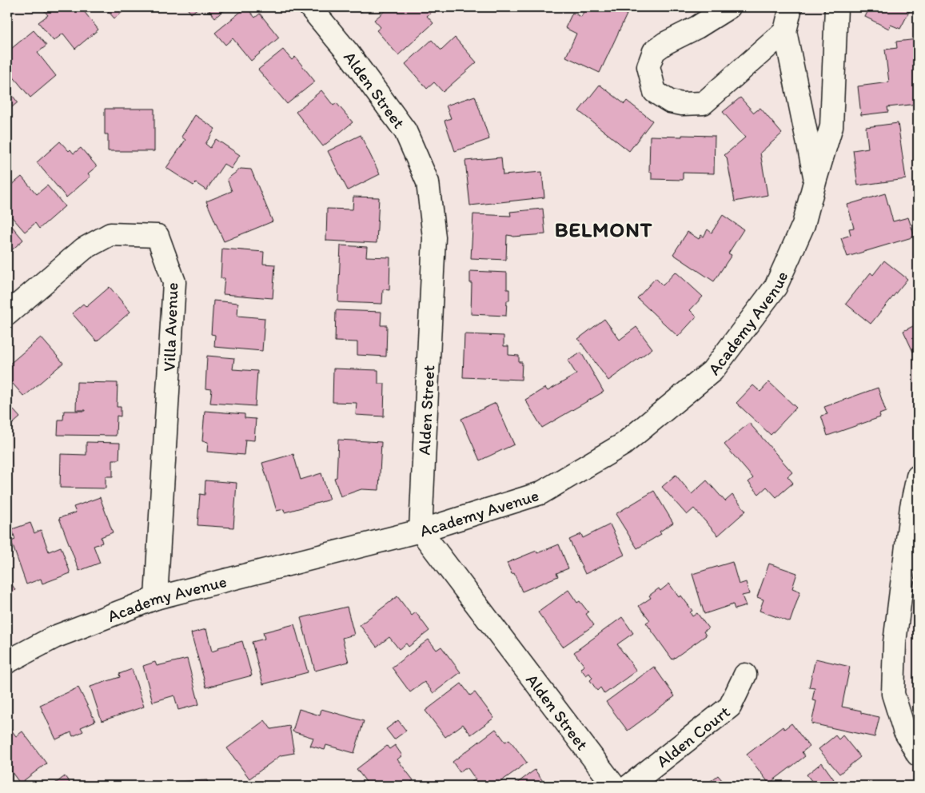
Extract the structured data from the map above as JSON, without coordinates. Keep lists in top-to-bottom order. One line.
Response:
{"streets":{"street":["Alden Street","Academy Avenue","Villa Avenue","Alden Court"]},"crossings":[["Alden Street","Academy Avenue"],["Academy Avenue","Villa Avenue"]],"districts":["BELMONT"]}
